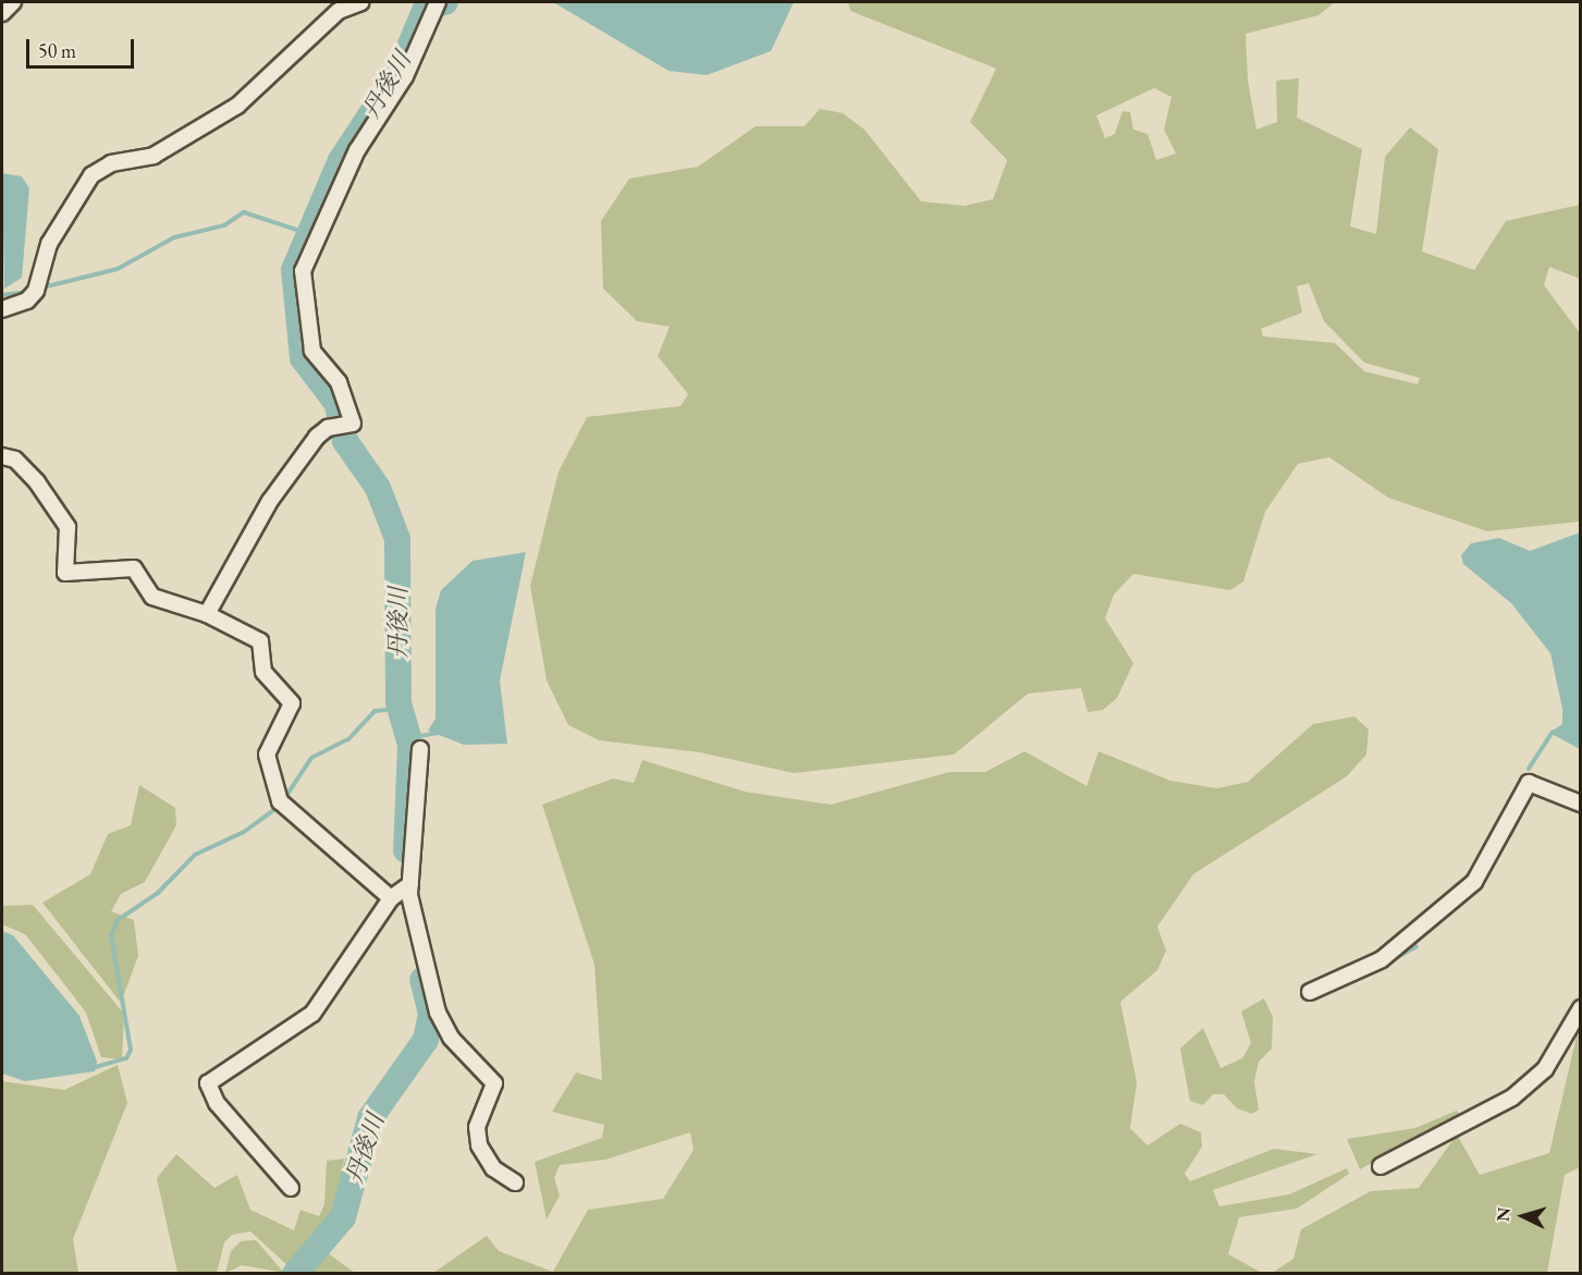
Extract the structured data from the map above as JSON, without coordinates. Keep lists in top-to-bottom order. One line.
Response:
{"water":["丹後川"],"scale_bar":"50 m","north":"left"}
